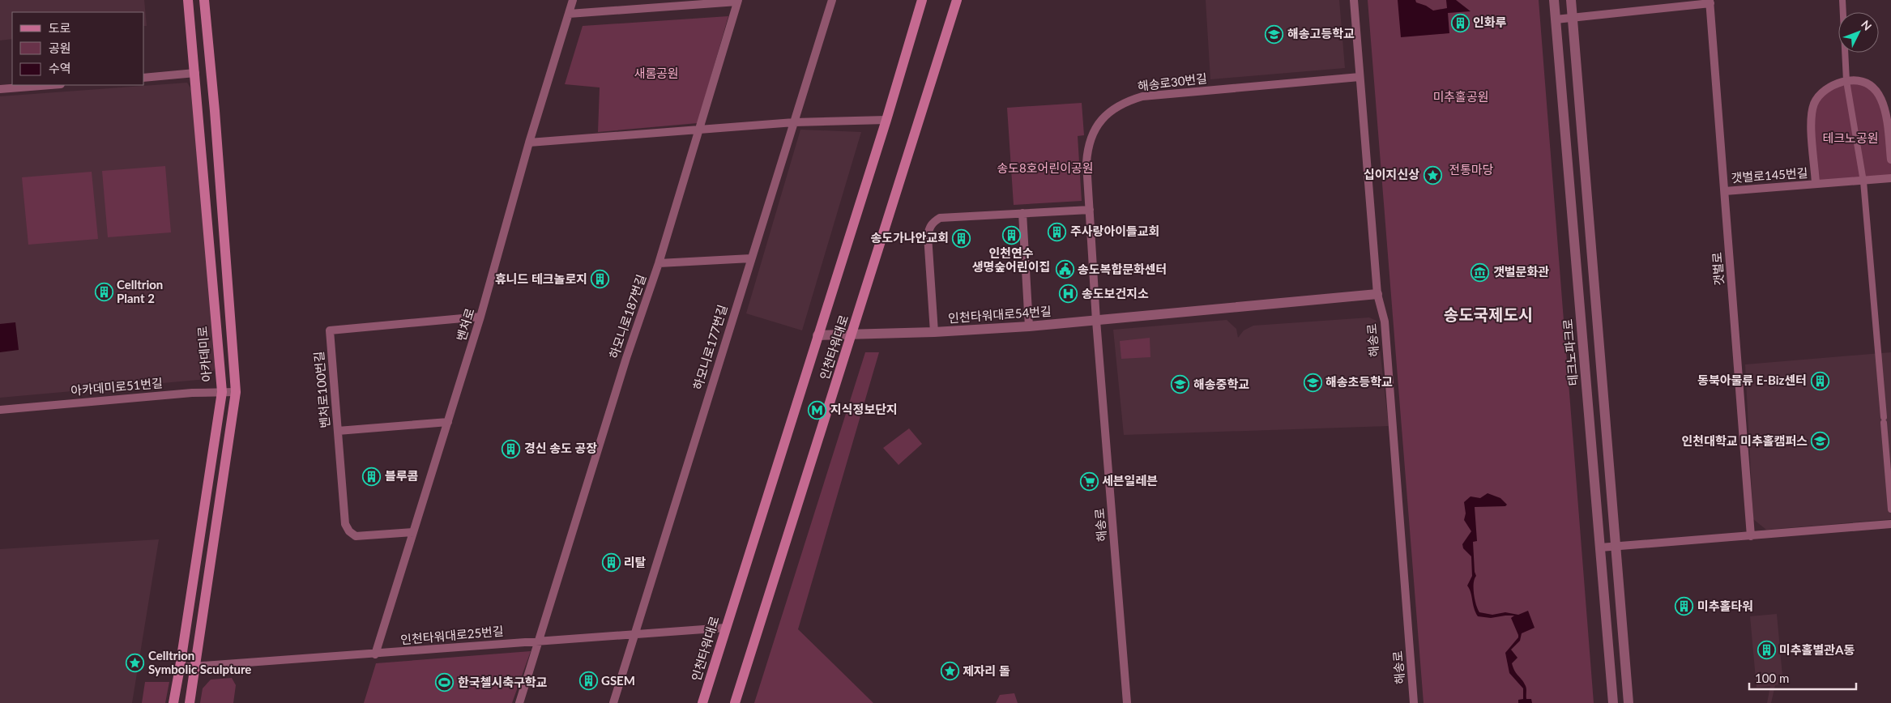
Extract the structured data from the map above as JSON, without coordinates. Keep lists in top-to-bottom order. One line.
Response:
{"streets":{"main road":["인천타워대로","아카데미로"],"street":["해송로30번길","갯벌로145번길","갯벌로","인천타워대로54번길","하모니로187번길","벤처로","해송로","하모니로177번길","테크노파크로","아카데미로51번길","벤처로100번길","인천타워대로25번길"]},"crossings":[["해송로30번길","인천타워대로54번길"],["해송로30번길","해송로"],["갯벌로145번길","갯벌로"],["인천타워대로54번길","해송로"],["인천타워대로54번길","인천타워대로"],["하모니로187번길","인천타워대로25번길"],["벤처로","벤처로100번길"],["벤처로","인천타워대로25번길"],["하모니로177번길","인천타워대로25번길"],["인천타워대로","인천타워대로25번길"],["아카데미로","아카데미로51번길"],["아카데미로","인천타워대로25번길"]],"districts":["송도국제도시"],"parks":["새롬공원","미추홀공원","테크노공원","송도8호어린이공원","전통마당"],"places":{"building":["인화루","주사랑아이들교회","인천연수 생명숲어린이집","송도가나안교회","휴니드 테크놀로지","Celltrion Plant 2","동북아물류 E-Biz센터","경신 송도 공장","블루콤","리탈","미추홀타워","미추홀별관A동","GSEM"],"school or university":["해송고등학교","해송초등학교","해송중학교","인천대학교 미추홀캠퍼스"],"place":["십이지신상","Celltrion Symbolic Sculpture","제자리 돌"],"public building":["송도복합문화센터"],"museum":["갯벌문화관"],"hospital":["송도보건지소"],"metro station":["지식정보단지"],"supermarket":["세븐일레븐"],"sports":["한국첼시축구학교"]},"legend":["도로","공원","수역"],"scale_bar":"100 m","north":"top right"}
